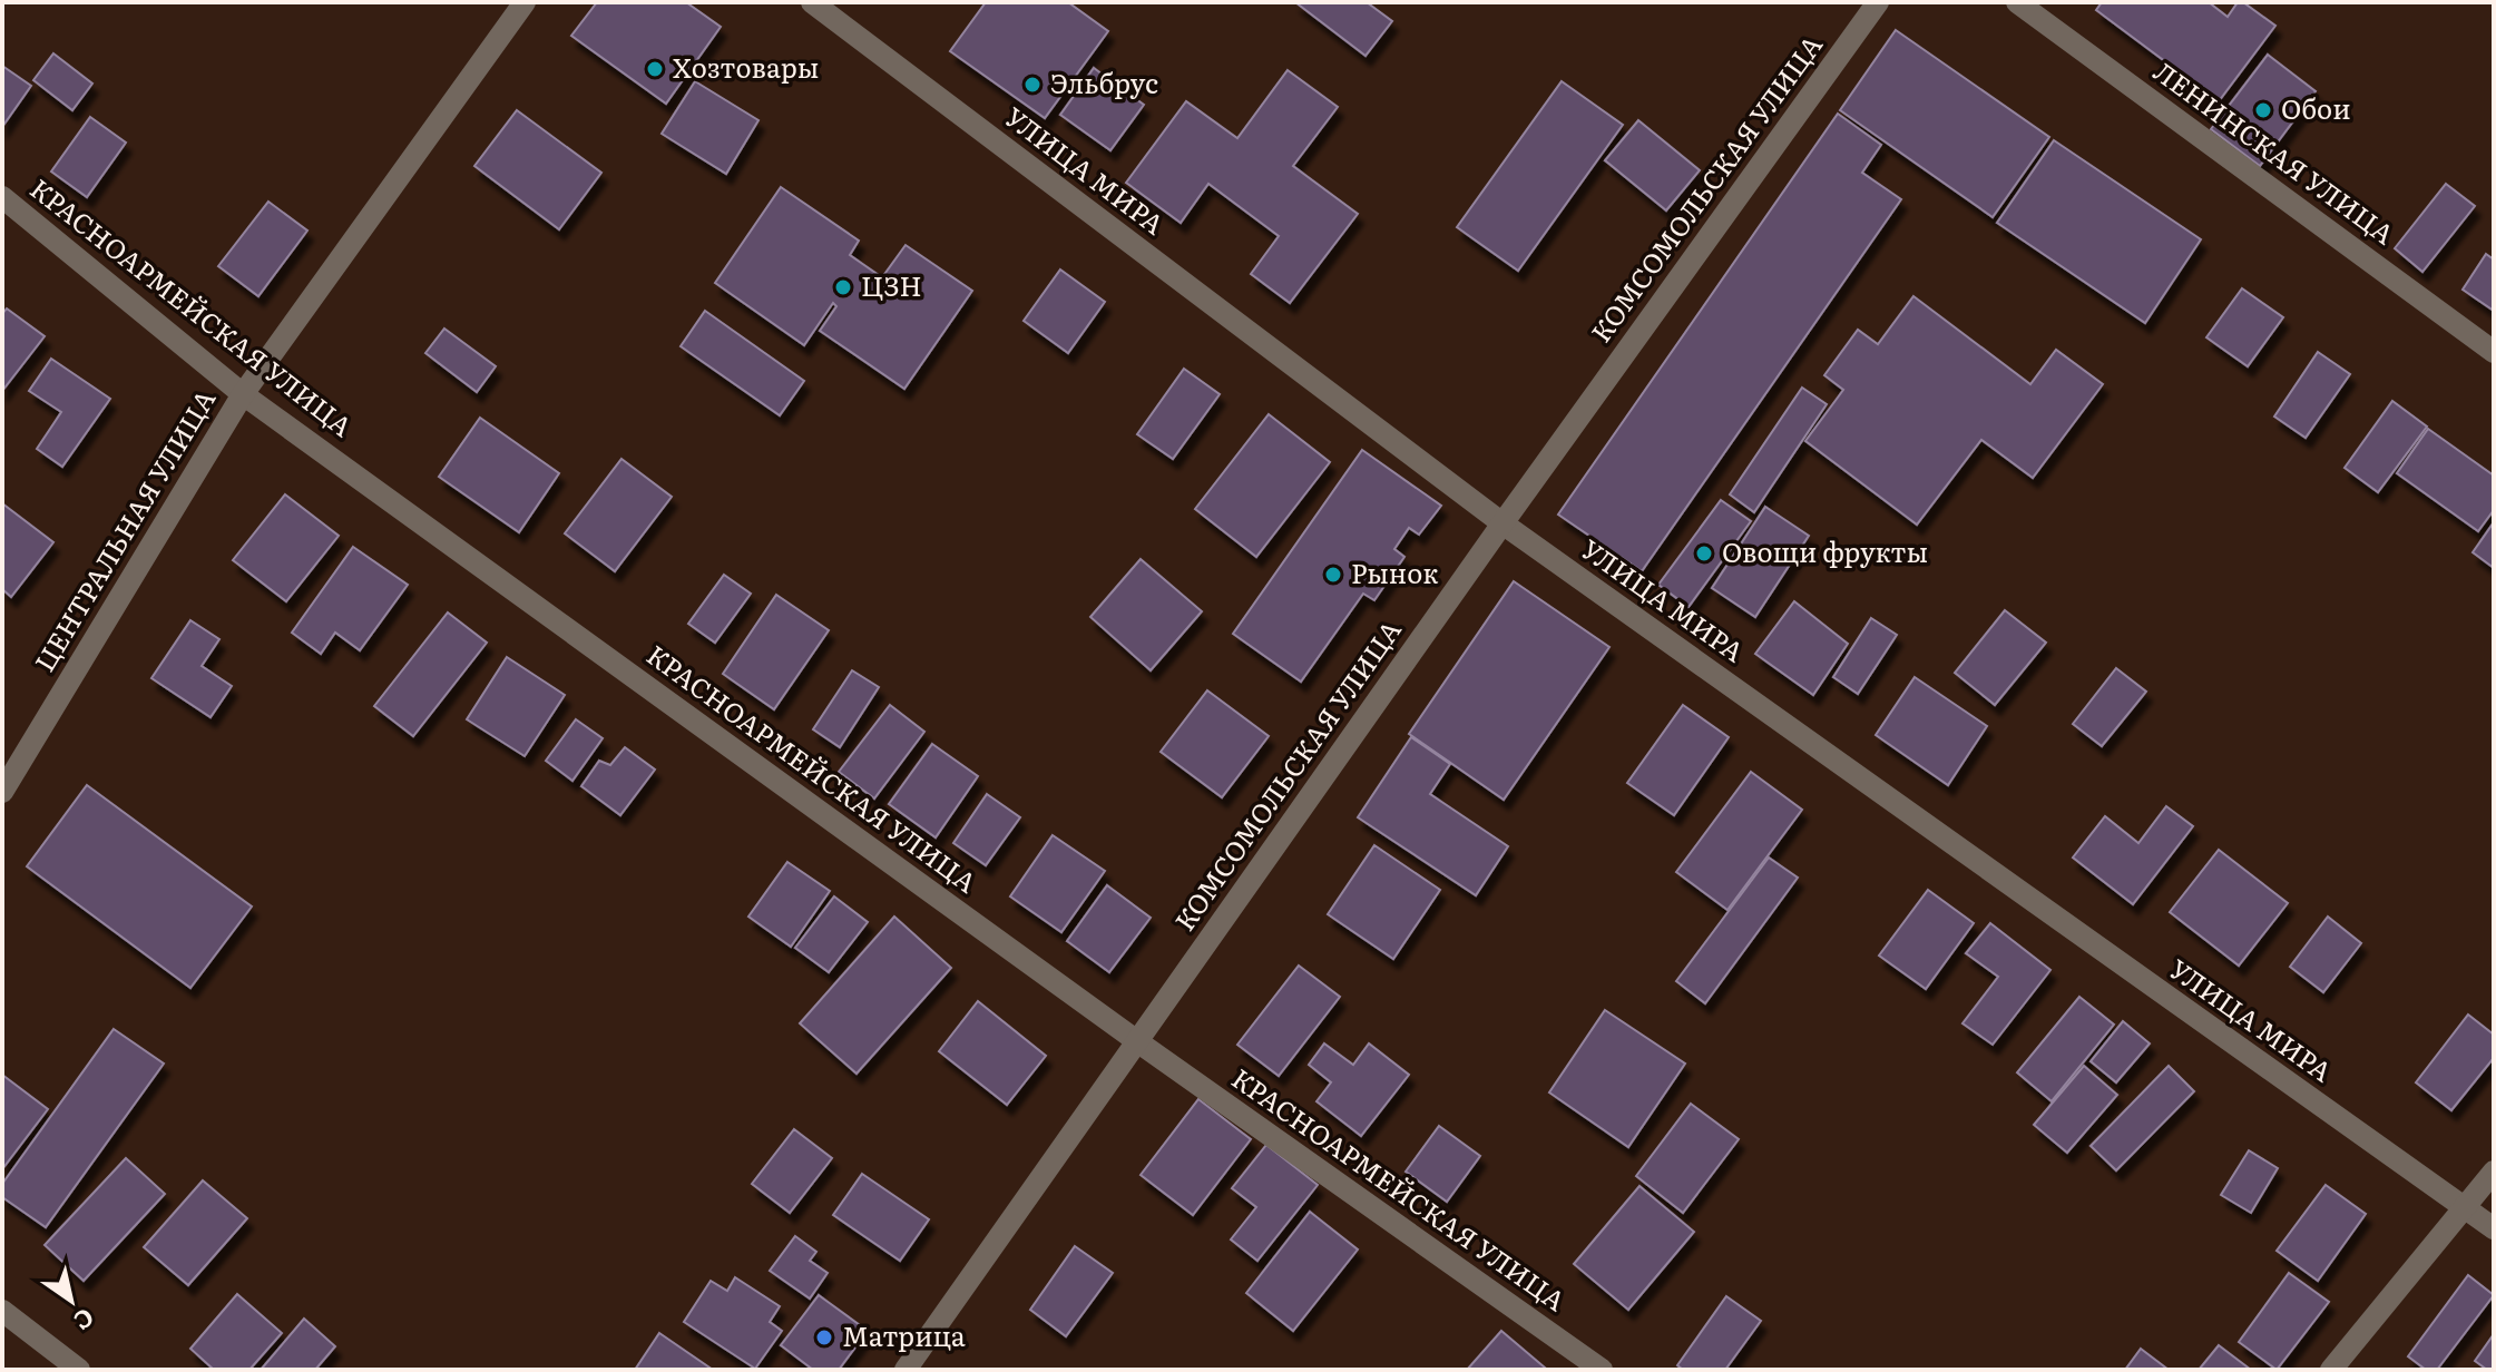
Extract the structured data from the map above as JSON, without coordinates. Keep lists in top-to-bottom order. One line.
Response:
{"streets":{"street":["ЛЕНИНСКАЯ УЛИЦА","УЛИЦА МИРА","КОМСОМОЛЬСКАЯ УЛИЦА","КРАСНОАРМЕЙСКАЯ УЛИЦА","ЦЕНТРАЛЬНАЯ УЛИЦА"]},"crossings":[["УЛИЦА МИРА","КОМСОМОЛЬСКАЯ УЛИЦА"],["КОМСОМОЛЬСКАЯ УЛИЦА","КРАСНОАРМЕЙСКАЯ УЛИЦА"],["КРАСНОАРМЕЙСКАЯ УЛИЦА","ЦЕНТРАЛЬНАЯ УЛИЦА"]],"places":["Хозтовары","Эльбрус","Обои","ЦЗН","Овощи фрукты","Рынок","Матрица"],"north":"bottom right"}
